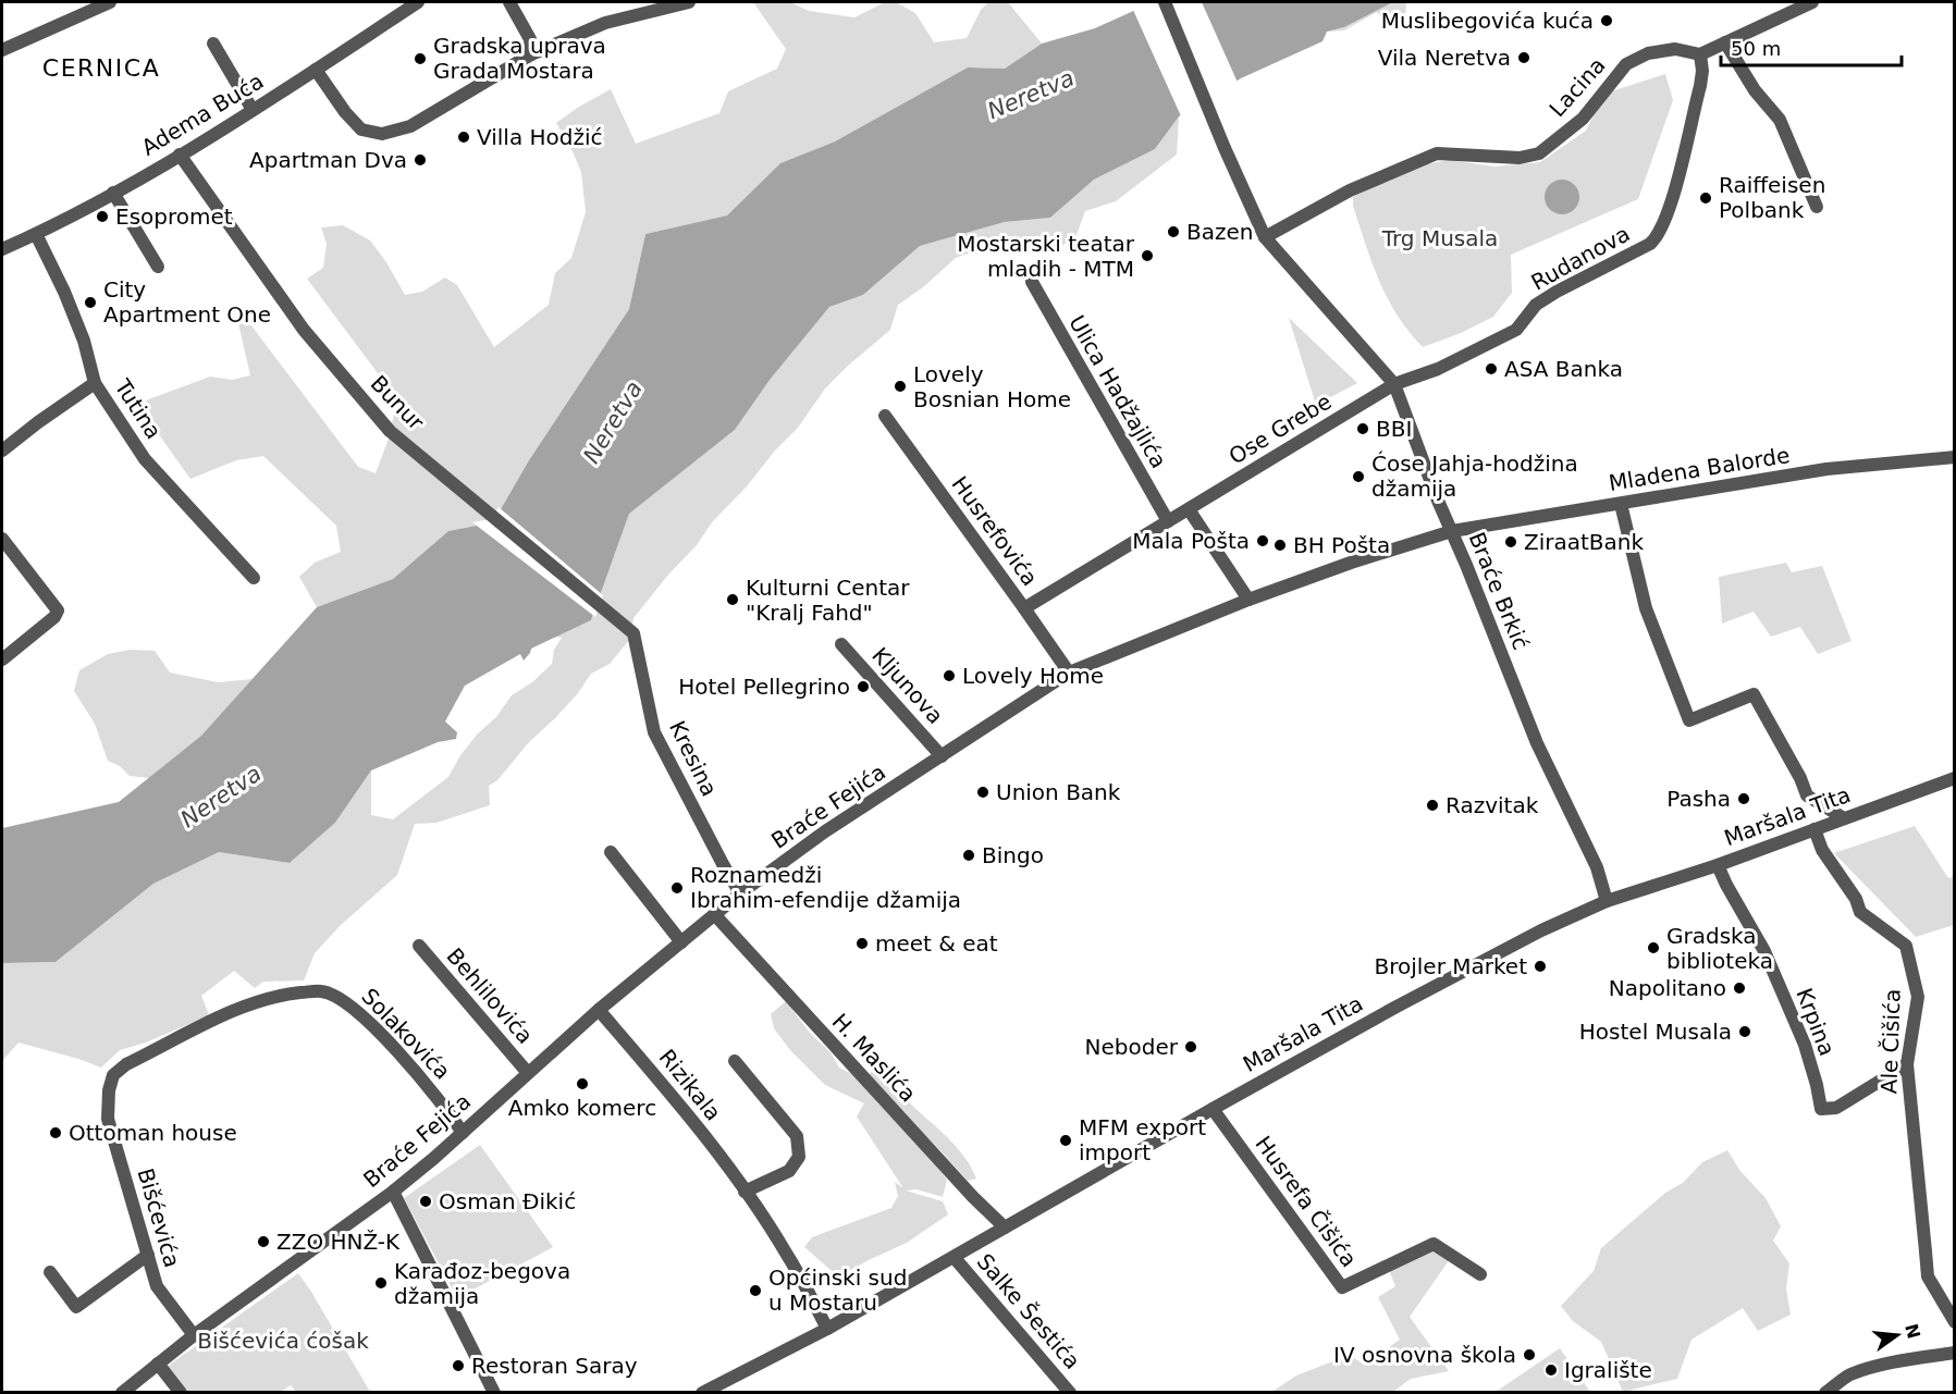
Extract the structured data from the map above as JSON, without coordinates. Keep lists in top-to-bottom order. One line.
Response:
{"streets":{"street":["Lacina","Adema Buća","Rudanova","Ulica Hadžajlića","Bunur","Tutina","Ose Grebe","Mladena Balorde","Husrefovića","Braće Brkić","Kljunova","Kresina","Braće Fejića","Maršala Tita","Behlilovića","Krpina","Solakovića","Ale Čišića","H. Maslića","Rizikala","Husrefa Čišića","Bišćevića","Salke Šestića"]},"crossings":[["Lacina","Rudanova"],["Lacina","Braće Brkić"],["Adema Buća","Bunur"],["Adema Buća","Tutina"],["Rudanova","Ose Grebe"],["Rudanova","Braće Brkić"],["Ulica Hadžajlića","Ose Grebe"],["Bunur","Kresina"],["Ose Grebe","Husrefovića"],["Ose Grebe","Braće Brkić"],["Mladena Balorde","Braće Brkić"],["Mladena Balorde","Braće Fejića"],["Husrefovića","Braće Fejića"],["Braće Brkić","Braće Fejića"],["Braće Brkić","Maršala Tita"],["Kljunova","Braće Fejića"],["Kresina","Braće Fejića"],["Braće Fejića","Behlilovića"],["Braće Fejića","Solakovića"],["Braće Fejića","H. Maslića"],["Braće Fejića","Rizikala"],["Braće Fejića","Bišćevića"],["Maršala Tita","Krpina"],["Maršala Tita","Ale Čišića"],["Maršala Tita","H. Maslića"],["Maršala Tita","Rizikala"],["Maršala Tita","Husrefa Čišića"],["Maršala Tita","Salke Šestića"],["Krpina","Ale Čišića"],["Solakovića","Bišćevića"]],"districts":["CERNICA"],"water":["Neretva"],"parks":["Trg Musala","Bišćevića ćošak"],"places":["Muslibegovića kuća","Vila Neretva","Gradska uprava Grada Mostara","Villa Hodžić","Apartman Dva","Raiffeisen Polbank","Esopromet","Bazen","Mostarski teatar mladih - MTM","City Apartment One","ASA Banka","Lovely Bosnian Home","BBI","Ćose Jahja-hodžina džamija","Mala Pošta","ZiraatBank","BH Pošta","Kulturni Centar \"Kralj Fahd\"","Lovely Home","Hotel Pellegrino","Union Bank","Pasha","Razvitak","Bingo","Roznamedži Ibrahim-efendije džamija","meet & eat","Gradska biblioteka","Brojler Market","Napolitano","Hostel Musala","Neboder","Amko komerc","Ottoman house","MFM export import","Osman Đikić","ZZO HNŽ-K","Karađoz-begova džamija","Općinski sud u Mostaru","IV osnovna škola","Restoran Saray","Igralište"],"scale_bar":"50 m","north":"right"}
